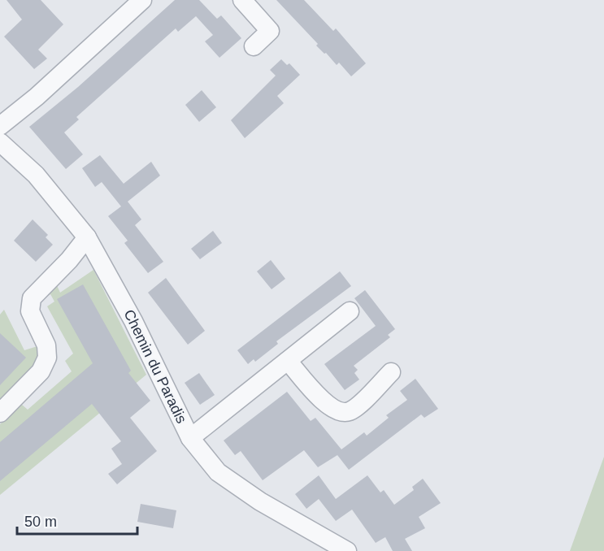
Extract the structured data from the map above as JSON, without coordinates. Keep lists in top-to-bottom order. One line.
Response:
{"streets":{"street":["Chemin du Paradis"]},"scale_bar":"50 m"}
